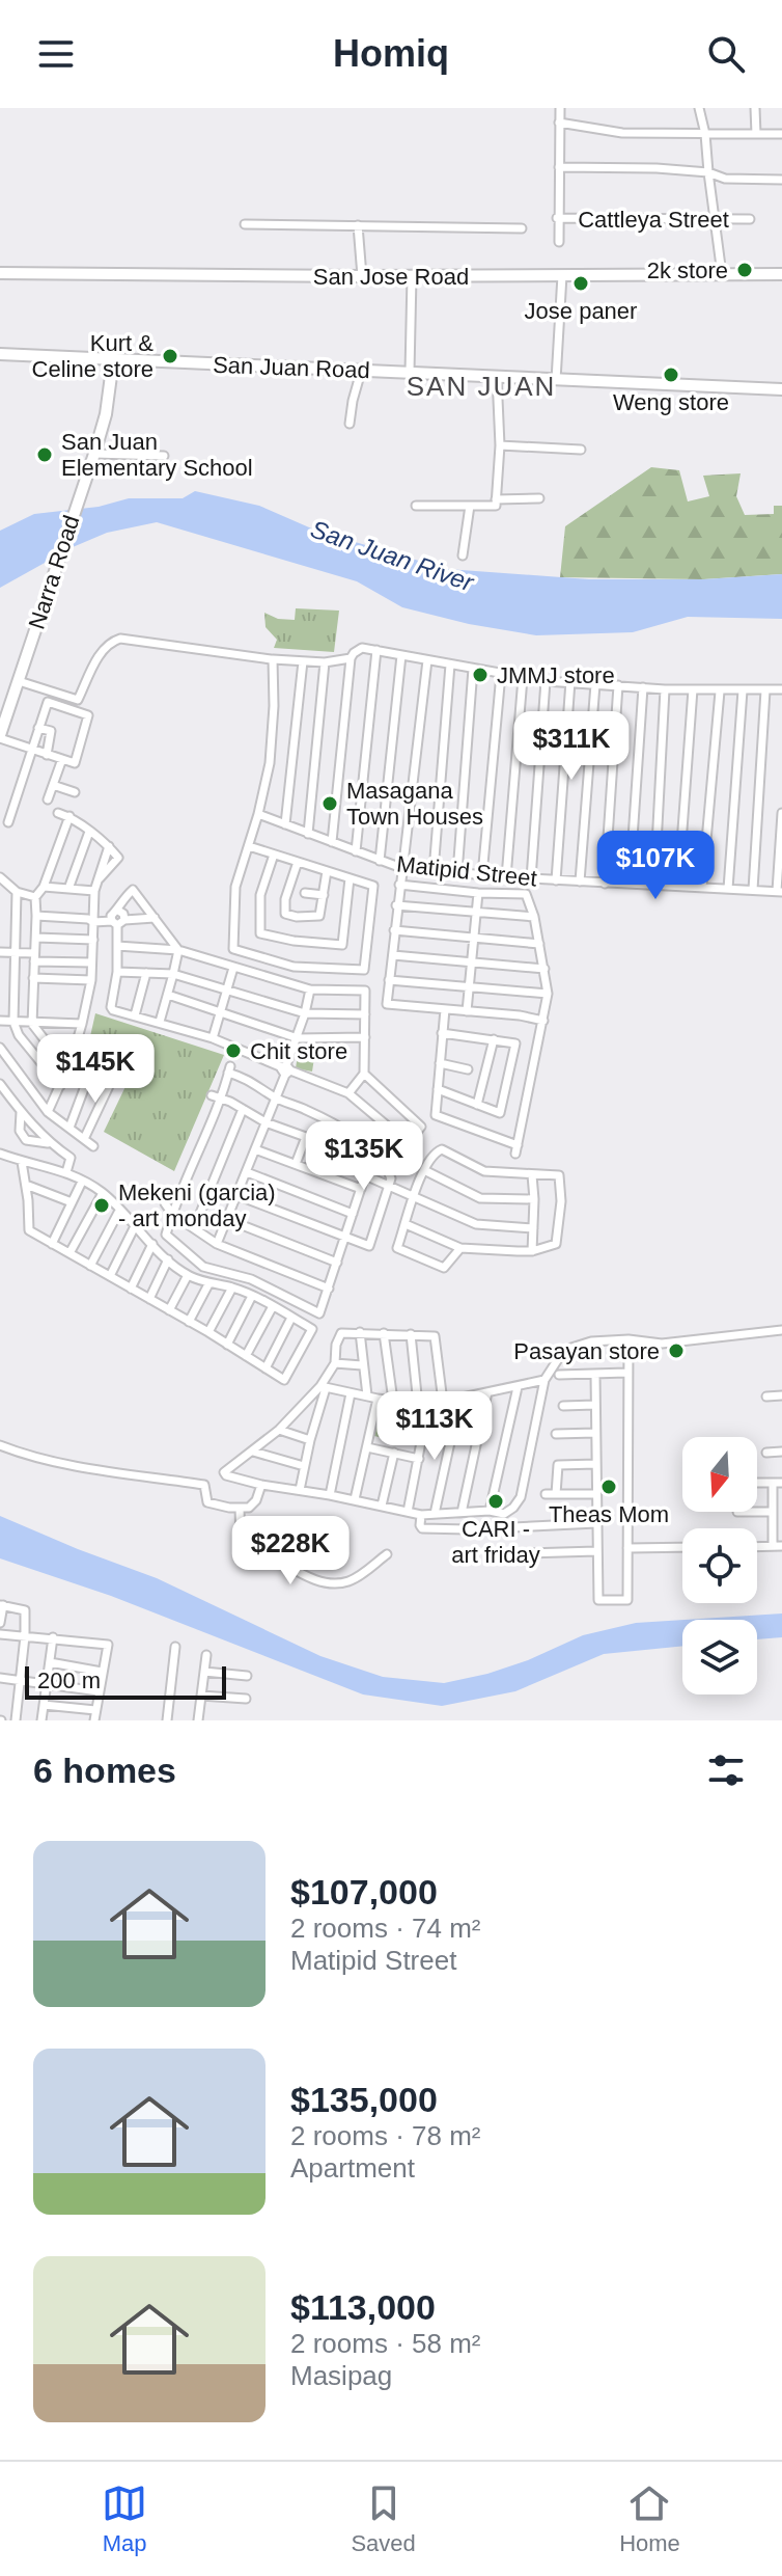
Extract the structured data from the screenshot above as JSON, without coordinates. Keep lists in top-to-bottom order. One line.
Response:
{"streets":{"main road":["San Jose Road","San Juan Road","Narra Road"],"street":["Cattleya Street","Matipid Street"]},"crossings":[["San Juan Road","Narra Road"]],"districts":["SAN JUAN"],"water":["San Juan River"],"places":["2k store","Jose paner","Kurt & Celine store","Weng store","San Juan Elementary School","JMMJ store","Masagana Town Houses","Chit store","Mekeni (garcia) - art monday","Pasayan store","Theas Mom","CARI - art friday"],"scale_bar":"200 m","north":"bottom","page":{"header":"Homiq","price":["$311K","$107K","$145K","$135K","$113K","$228K"],"scale":"200 m","heading":"6 homes","list":[{"name":"$107,000","note":"2 rooms · 74 m² · Matipid Street"},{"name":"$135,000","note":"2 rooms · 78 m² · Apartment"},{"name":"$113,000","note":"2 rooms · 58 m² · Masipag"}],"tabs":["Map","Saved","Home"]}}
